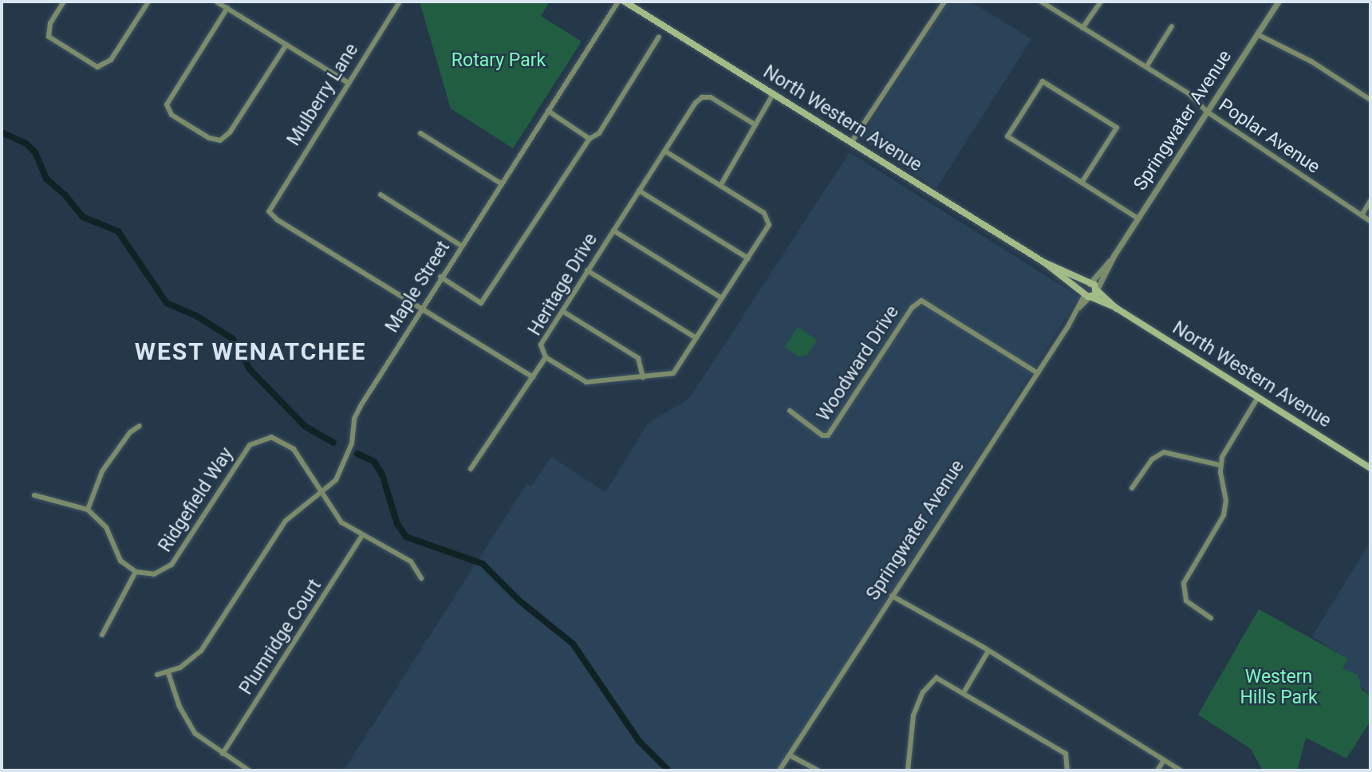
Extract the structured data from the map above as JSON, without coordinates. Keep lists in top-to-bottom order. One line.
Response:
{"streets":{"main road":["North Western Avenue"],"street":["Mulberry Lane","Springwater Avenue","Poplar Avenue","Heritage Drive","Maple Street","Woodward Drive","Ridgefield Way","Plumridge Court"]},"crossings":[["Mulberry Lane","Maple Street"],["North Western Avenue","Springwater Avenue"],["Springwater Avenue","Poplar Avenue"],["Springwater Avenue","Woodward Drive"],["Maple Street","Ridgefield Way"],["Ridgefield Way","Plumridge Court"]],"districts":["WEST WENATCHEE"],"parks":["Rotary Park","Western Hills Park"]}
